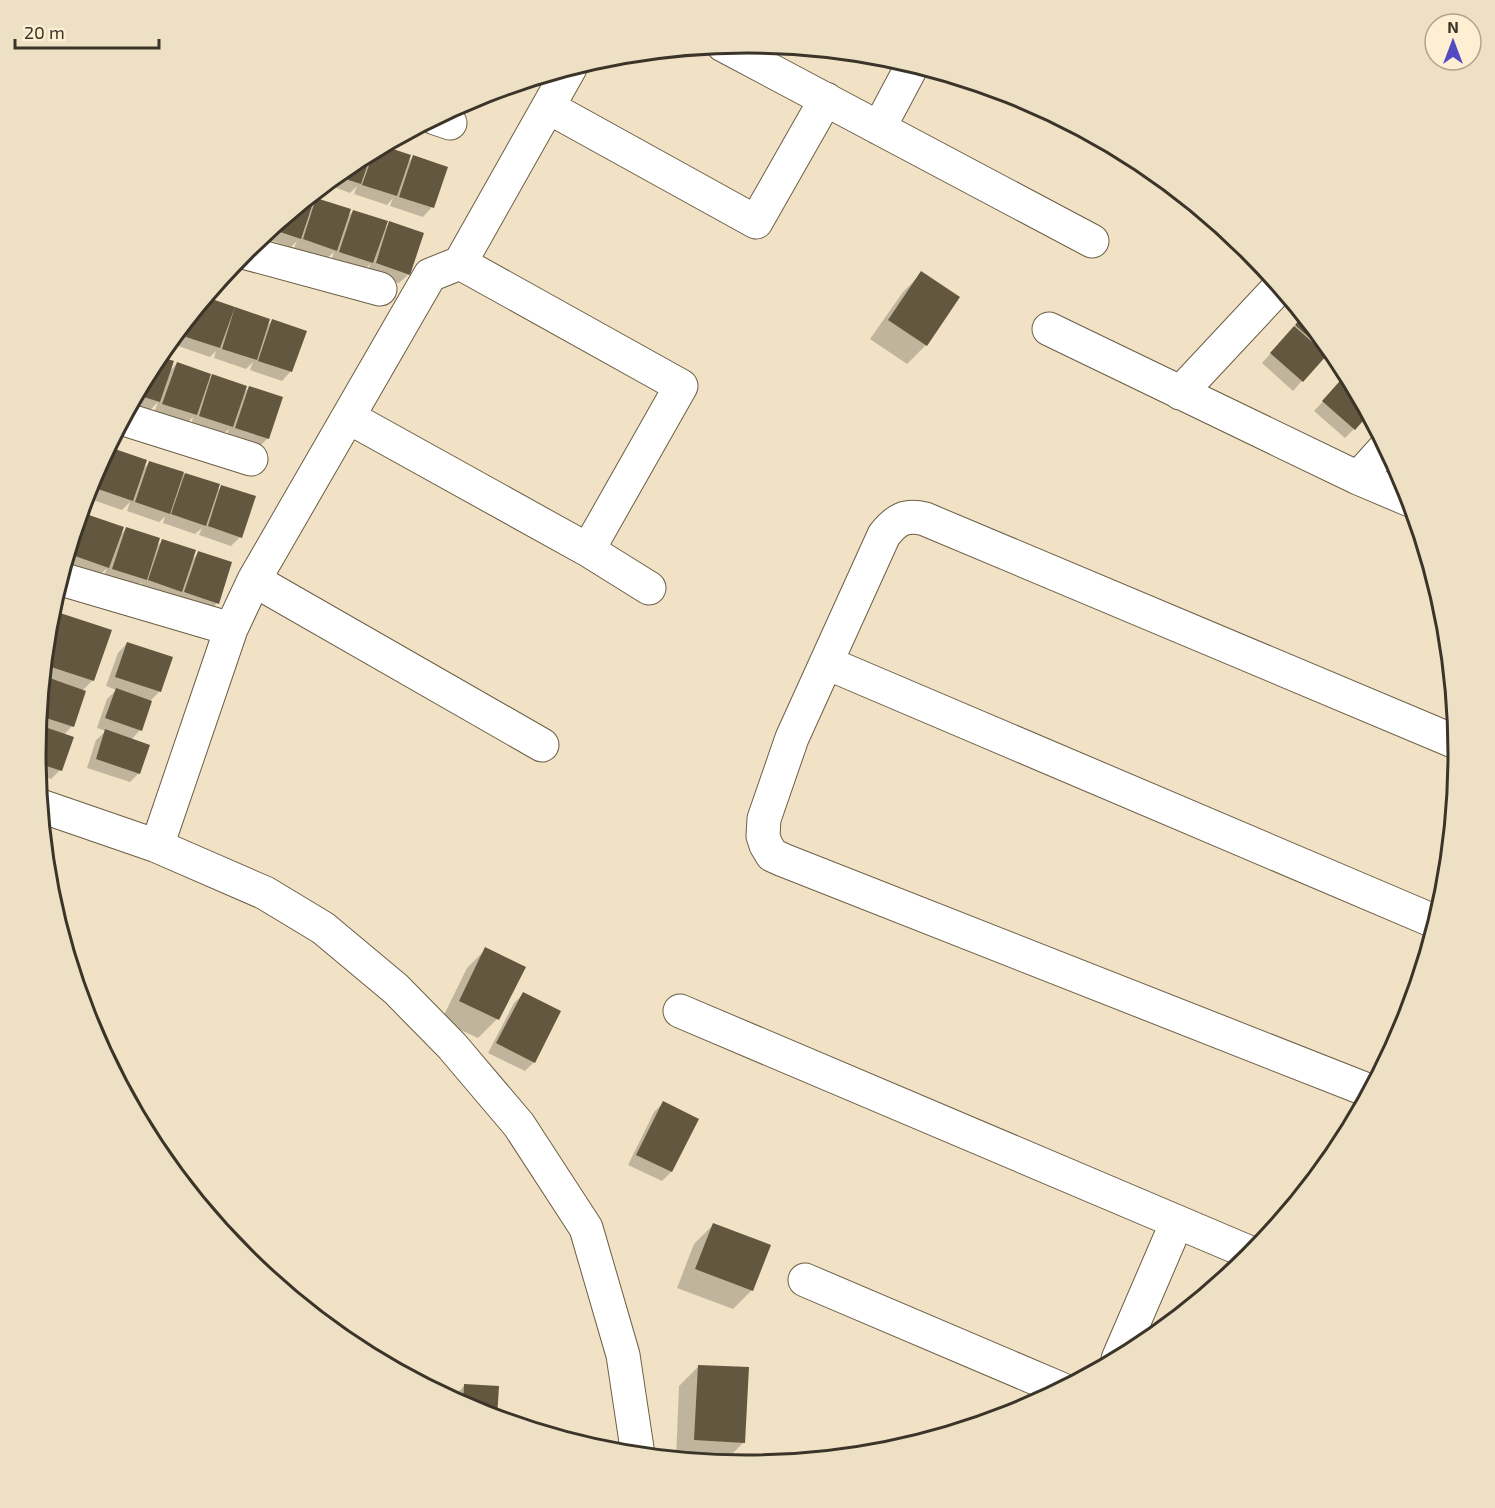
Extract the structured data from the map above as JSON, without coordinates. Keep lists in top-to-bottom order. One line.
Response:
{"scale_bar":"20 m","north":"top"}
